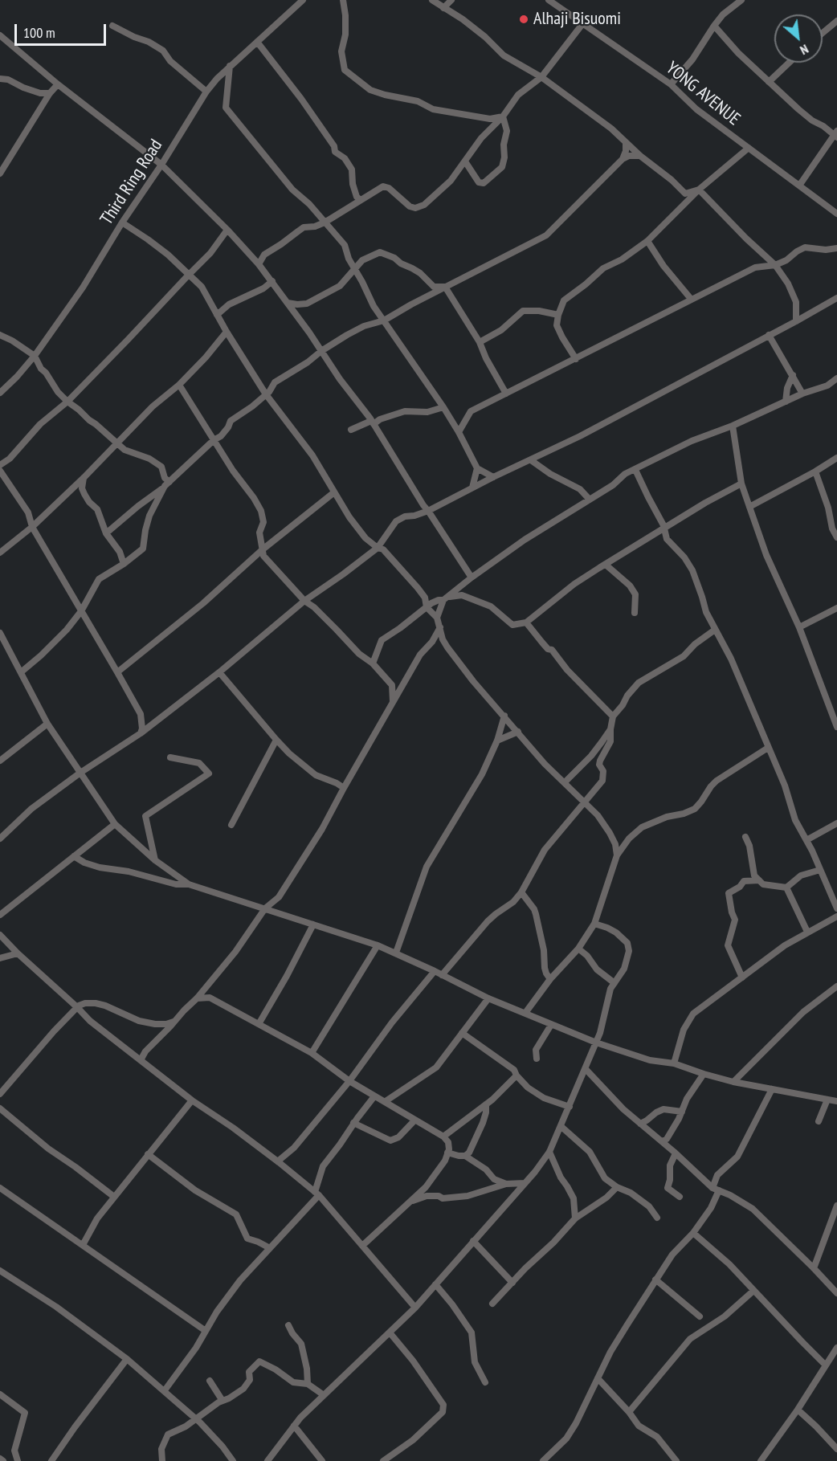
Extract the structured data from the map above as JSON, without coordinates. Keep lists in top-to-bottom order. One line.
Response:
{"streets":{"street":["YONG AVENUE","Third Ring Road"]},"places":["Alhaji Bisuomi"],"scale_bar":"100 m","north":"bottom right"}
